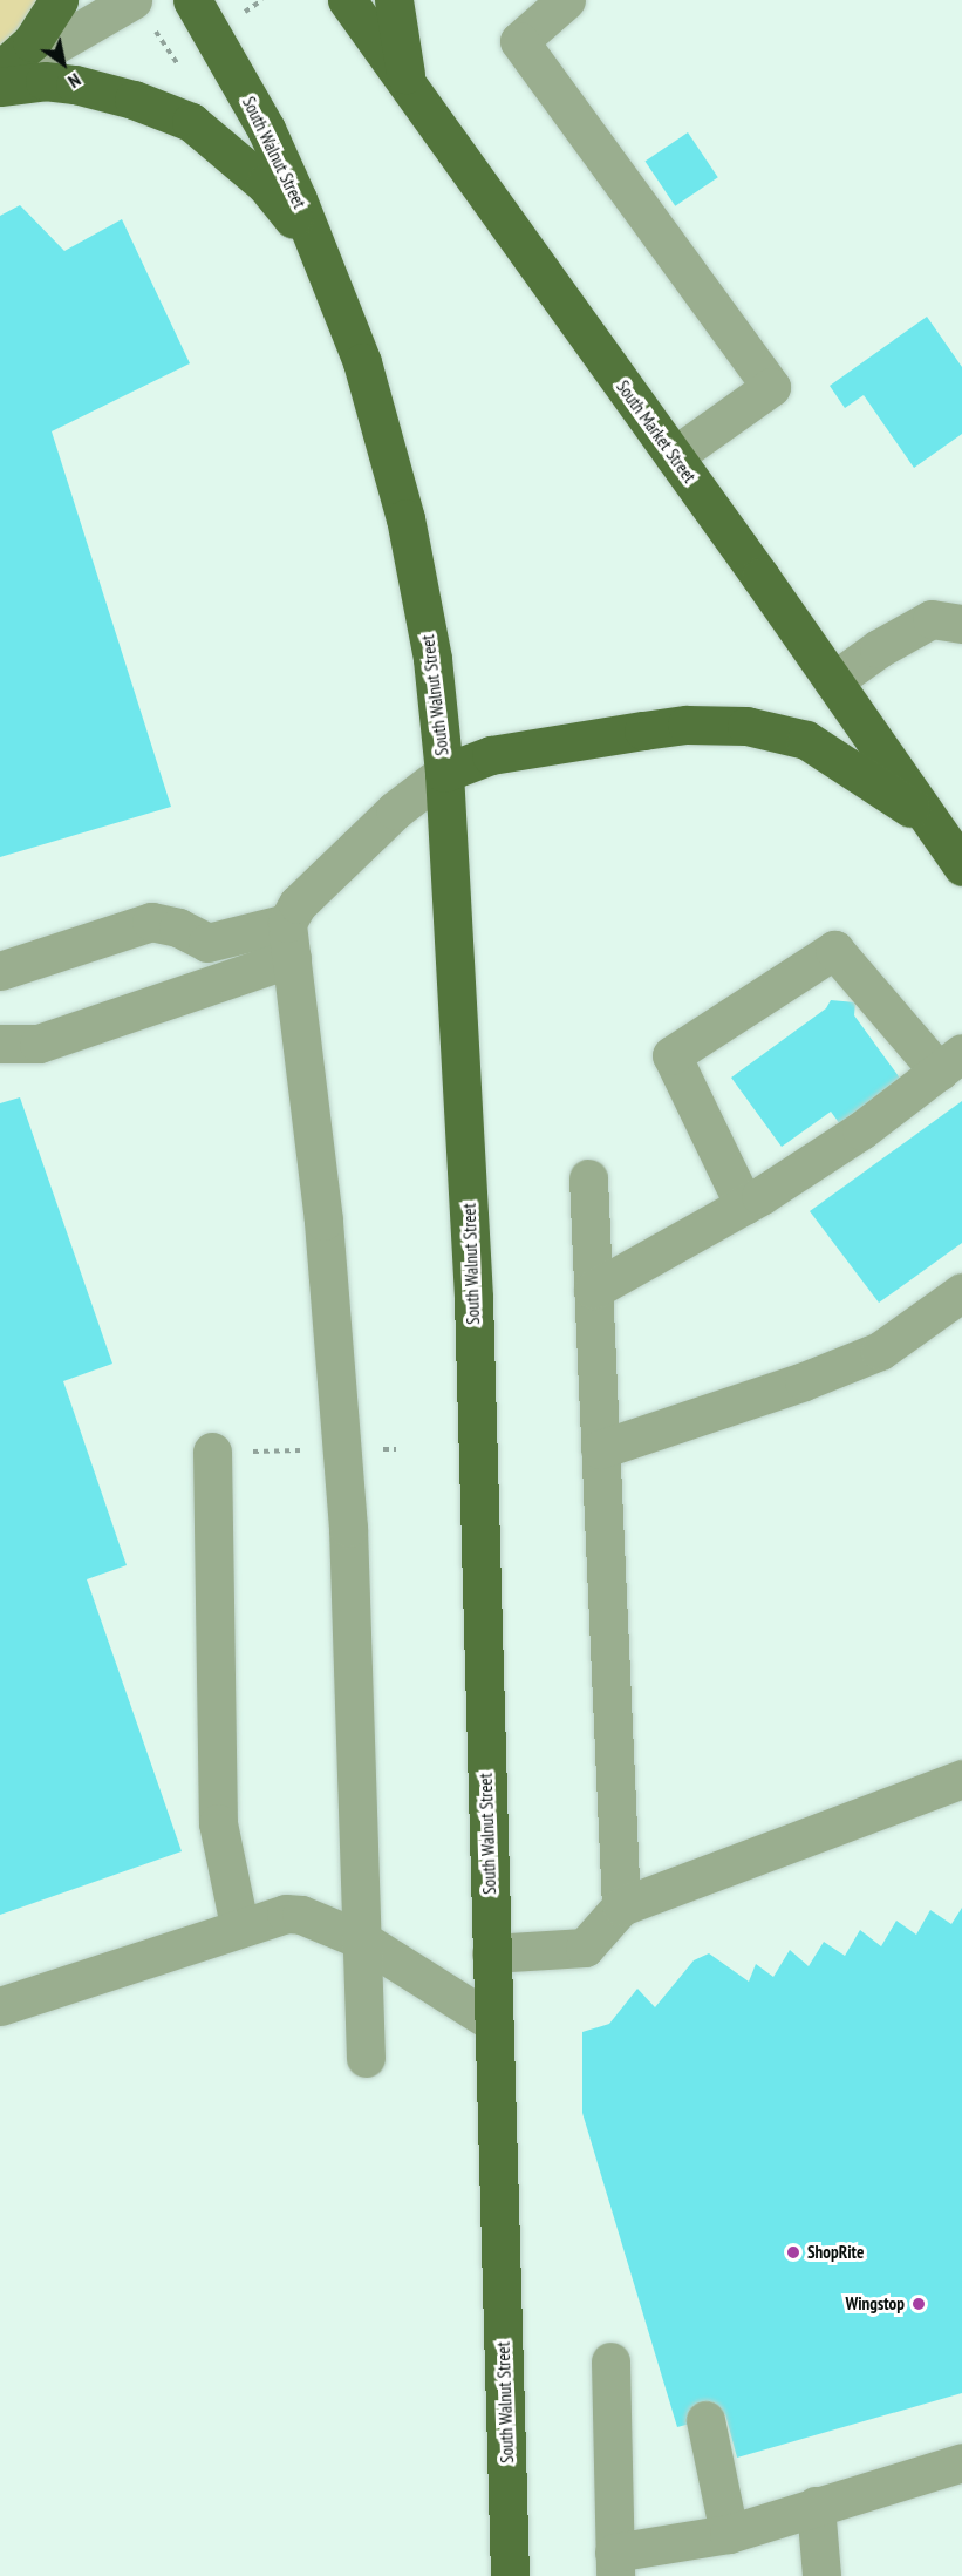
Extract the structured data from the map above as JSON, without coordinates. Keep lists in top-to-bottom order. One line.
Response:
{"streets":{"main road":["South Walnut Street","South Market Street"]},"places":["ShopRite","Wingstop"],"north":"bottom right"}
